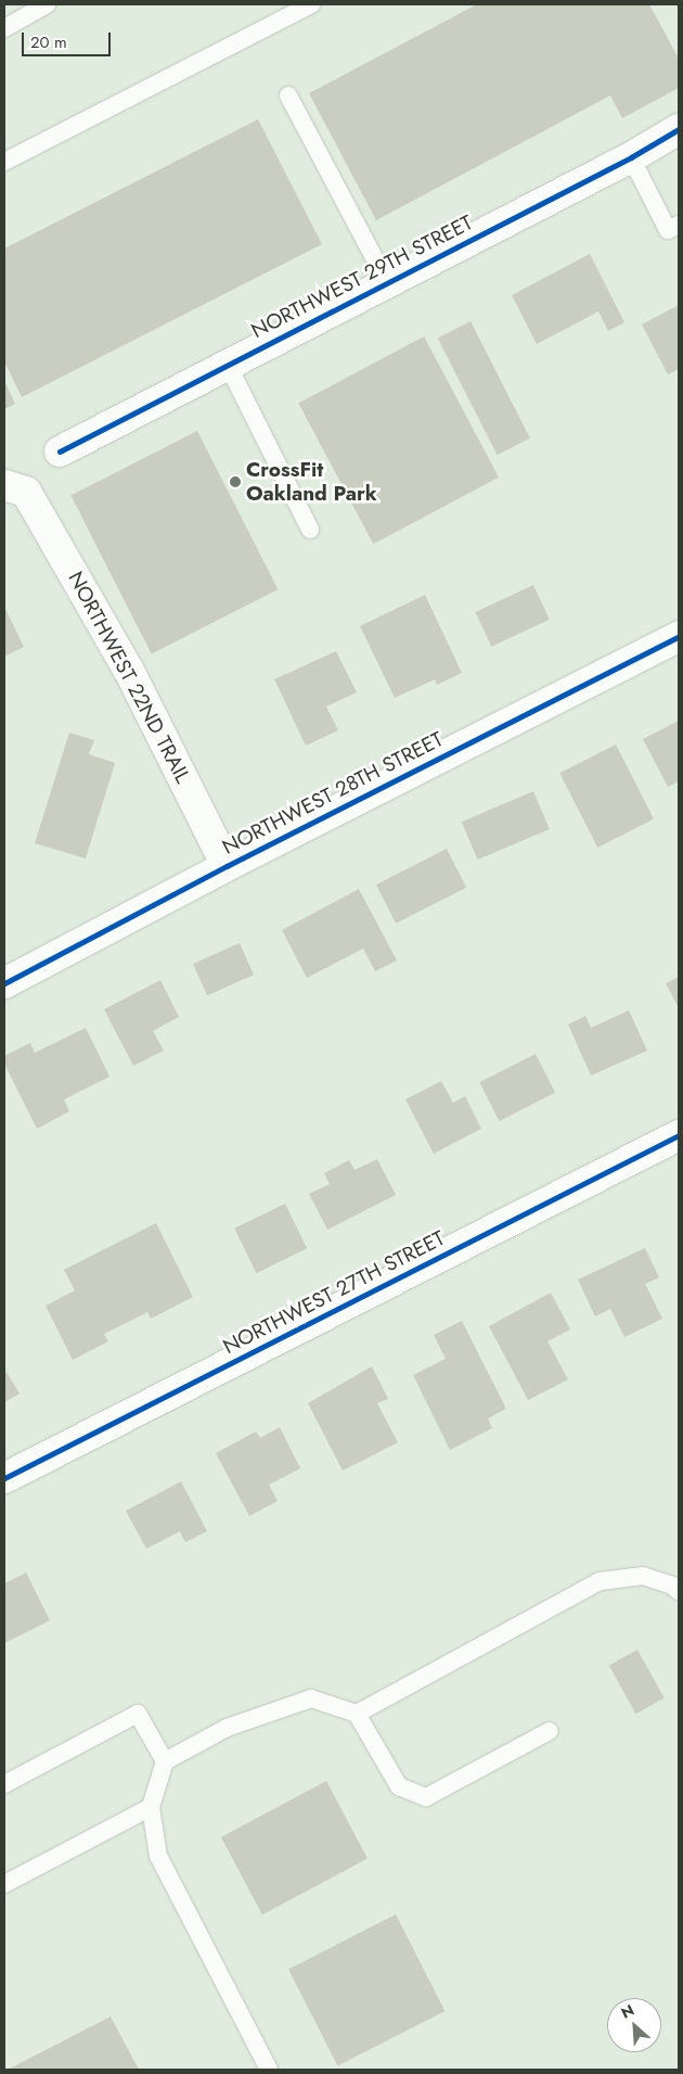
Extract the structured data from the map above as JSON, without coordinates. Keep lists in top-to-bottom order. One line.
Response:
{"streets":{"street":["NORTHWEST 29TH STREET","NORTHWEST 22ND TRAIL","NORTHWEST 28TH STREET","NORTHWEST 27TH STREET"]},"crossings":[["NORTHWEST 22ND TRAIL","NORTHWEST 28TH STREET"]],"places":["CrossFit Oakland Park"],"scale_bar":"20 m","north":"top left"}
